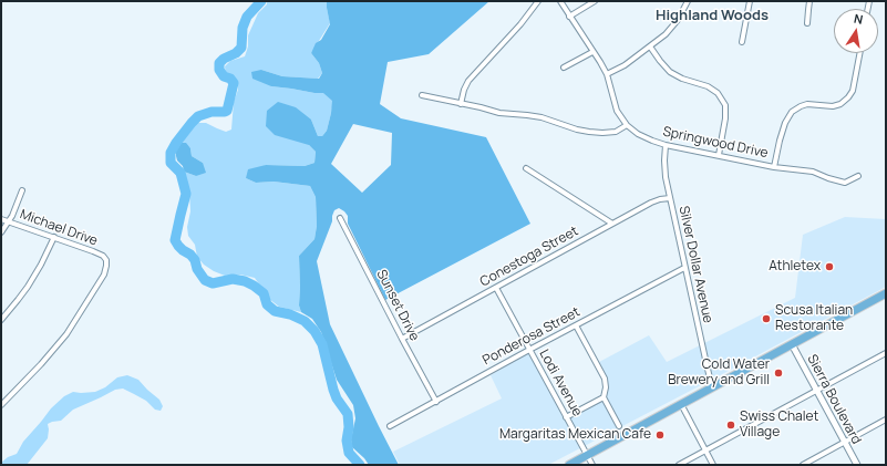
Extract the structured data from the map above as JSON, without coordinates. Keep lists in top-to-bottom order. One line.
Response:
{"streets":{"street":["Springwood Drive","Michael Drive","Conestoga Street","Silver Dollar Avenue","Sunset Drive","Ponderosa Street","Lodi Avenue","Sierra Boulevard"]},"crossings":[["Springwood Drive","Silver Dollar Avenue"],["Conestoga Street","Silver Dollar Avenue"],["Conestoga Street","Sunset Drive"],["Conestoga Street","Lodi Avenue"],["Silver Dollar Avenue","Ponderosa Street"],["Sunset Drive","Ponderosa Street"],["Ponderosa Street","Lodi Avenue"]],"districts":["Highland Woods"],"places":["Athletex","Scusa Italian Restorante","Cold Water Brewery and Grill","Swiss Chalet Village","Margaritas Mexican Cafe"],"north":"top"}
